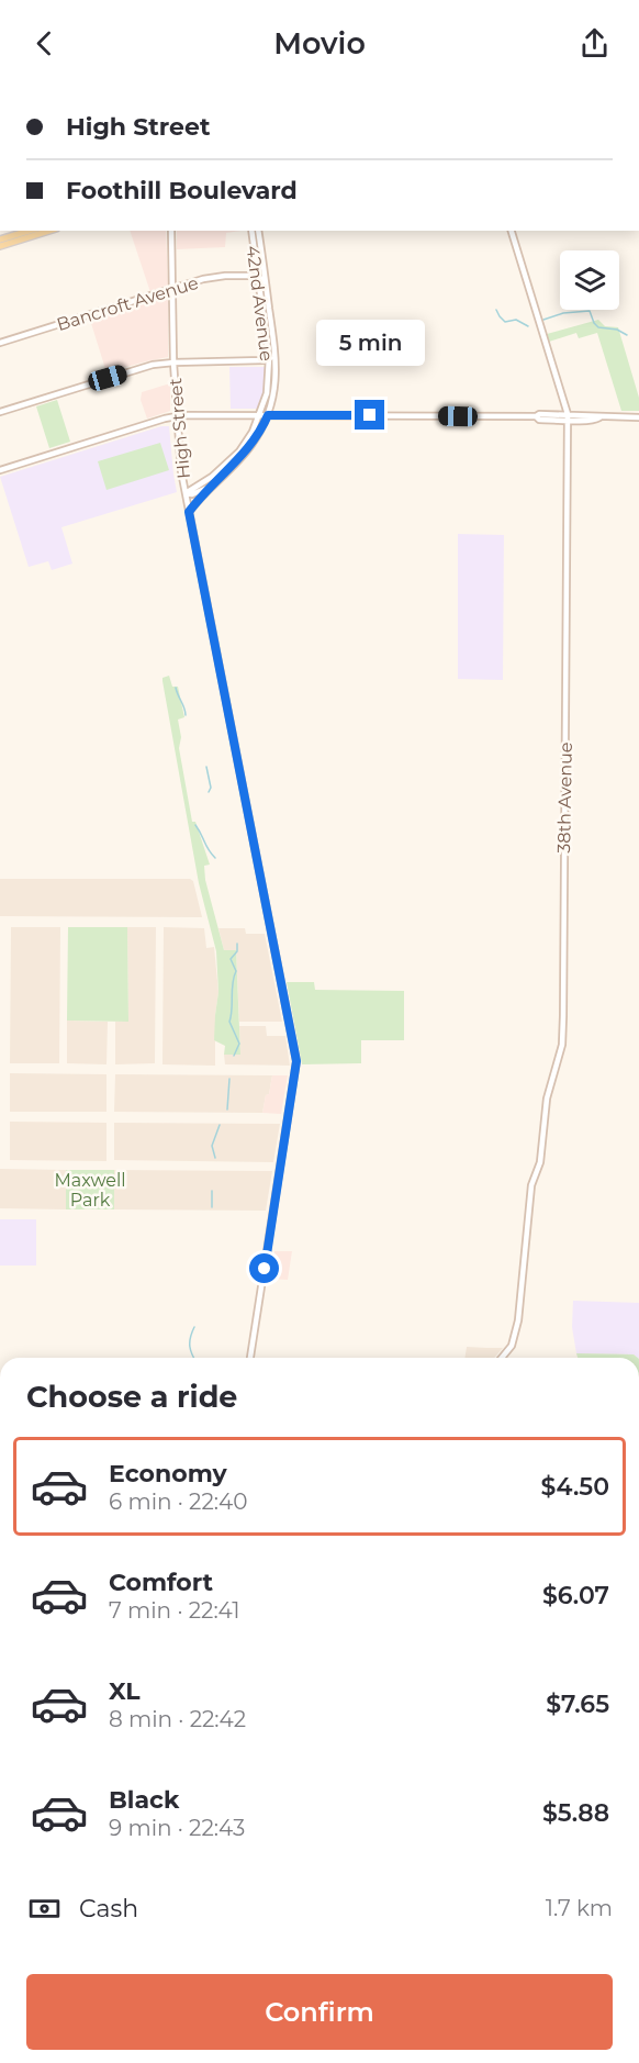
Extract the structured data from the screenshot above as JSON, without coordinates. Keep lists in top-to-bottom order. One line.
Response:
{"streets":{"main road":["Bancroft Avenue","42nd Avenue","High Street","38th Avenue"]},"crossings":[["Bancroft Avenue","42nd Avenue"],["Bancroft Avenue","High Street"],["42nd Avenue","High Street"]],"parks":["Maxwell Park"],"page":{"header":"Movio","banner":["High Street","Foothill Boulevard"],"bubble":"5 min","heading":"Choose a ride","list":[{"name":"Economy","note":"6 min · 22:40","value":"$4.50"},{"name":"Comfort","note":"7 min · 22:41","value":"$6.07"},{"name":"XL","note":"8 min · 22:42","value":"$7.65"},{"name":"Black","note":"9 min · 22:43","value":"$5.88"}],"pay":["Cash","1.7 km"],"buttons":"Confirm"}}
